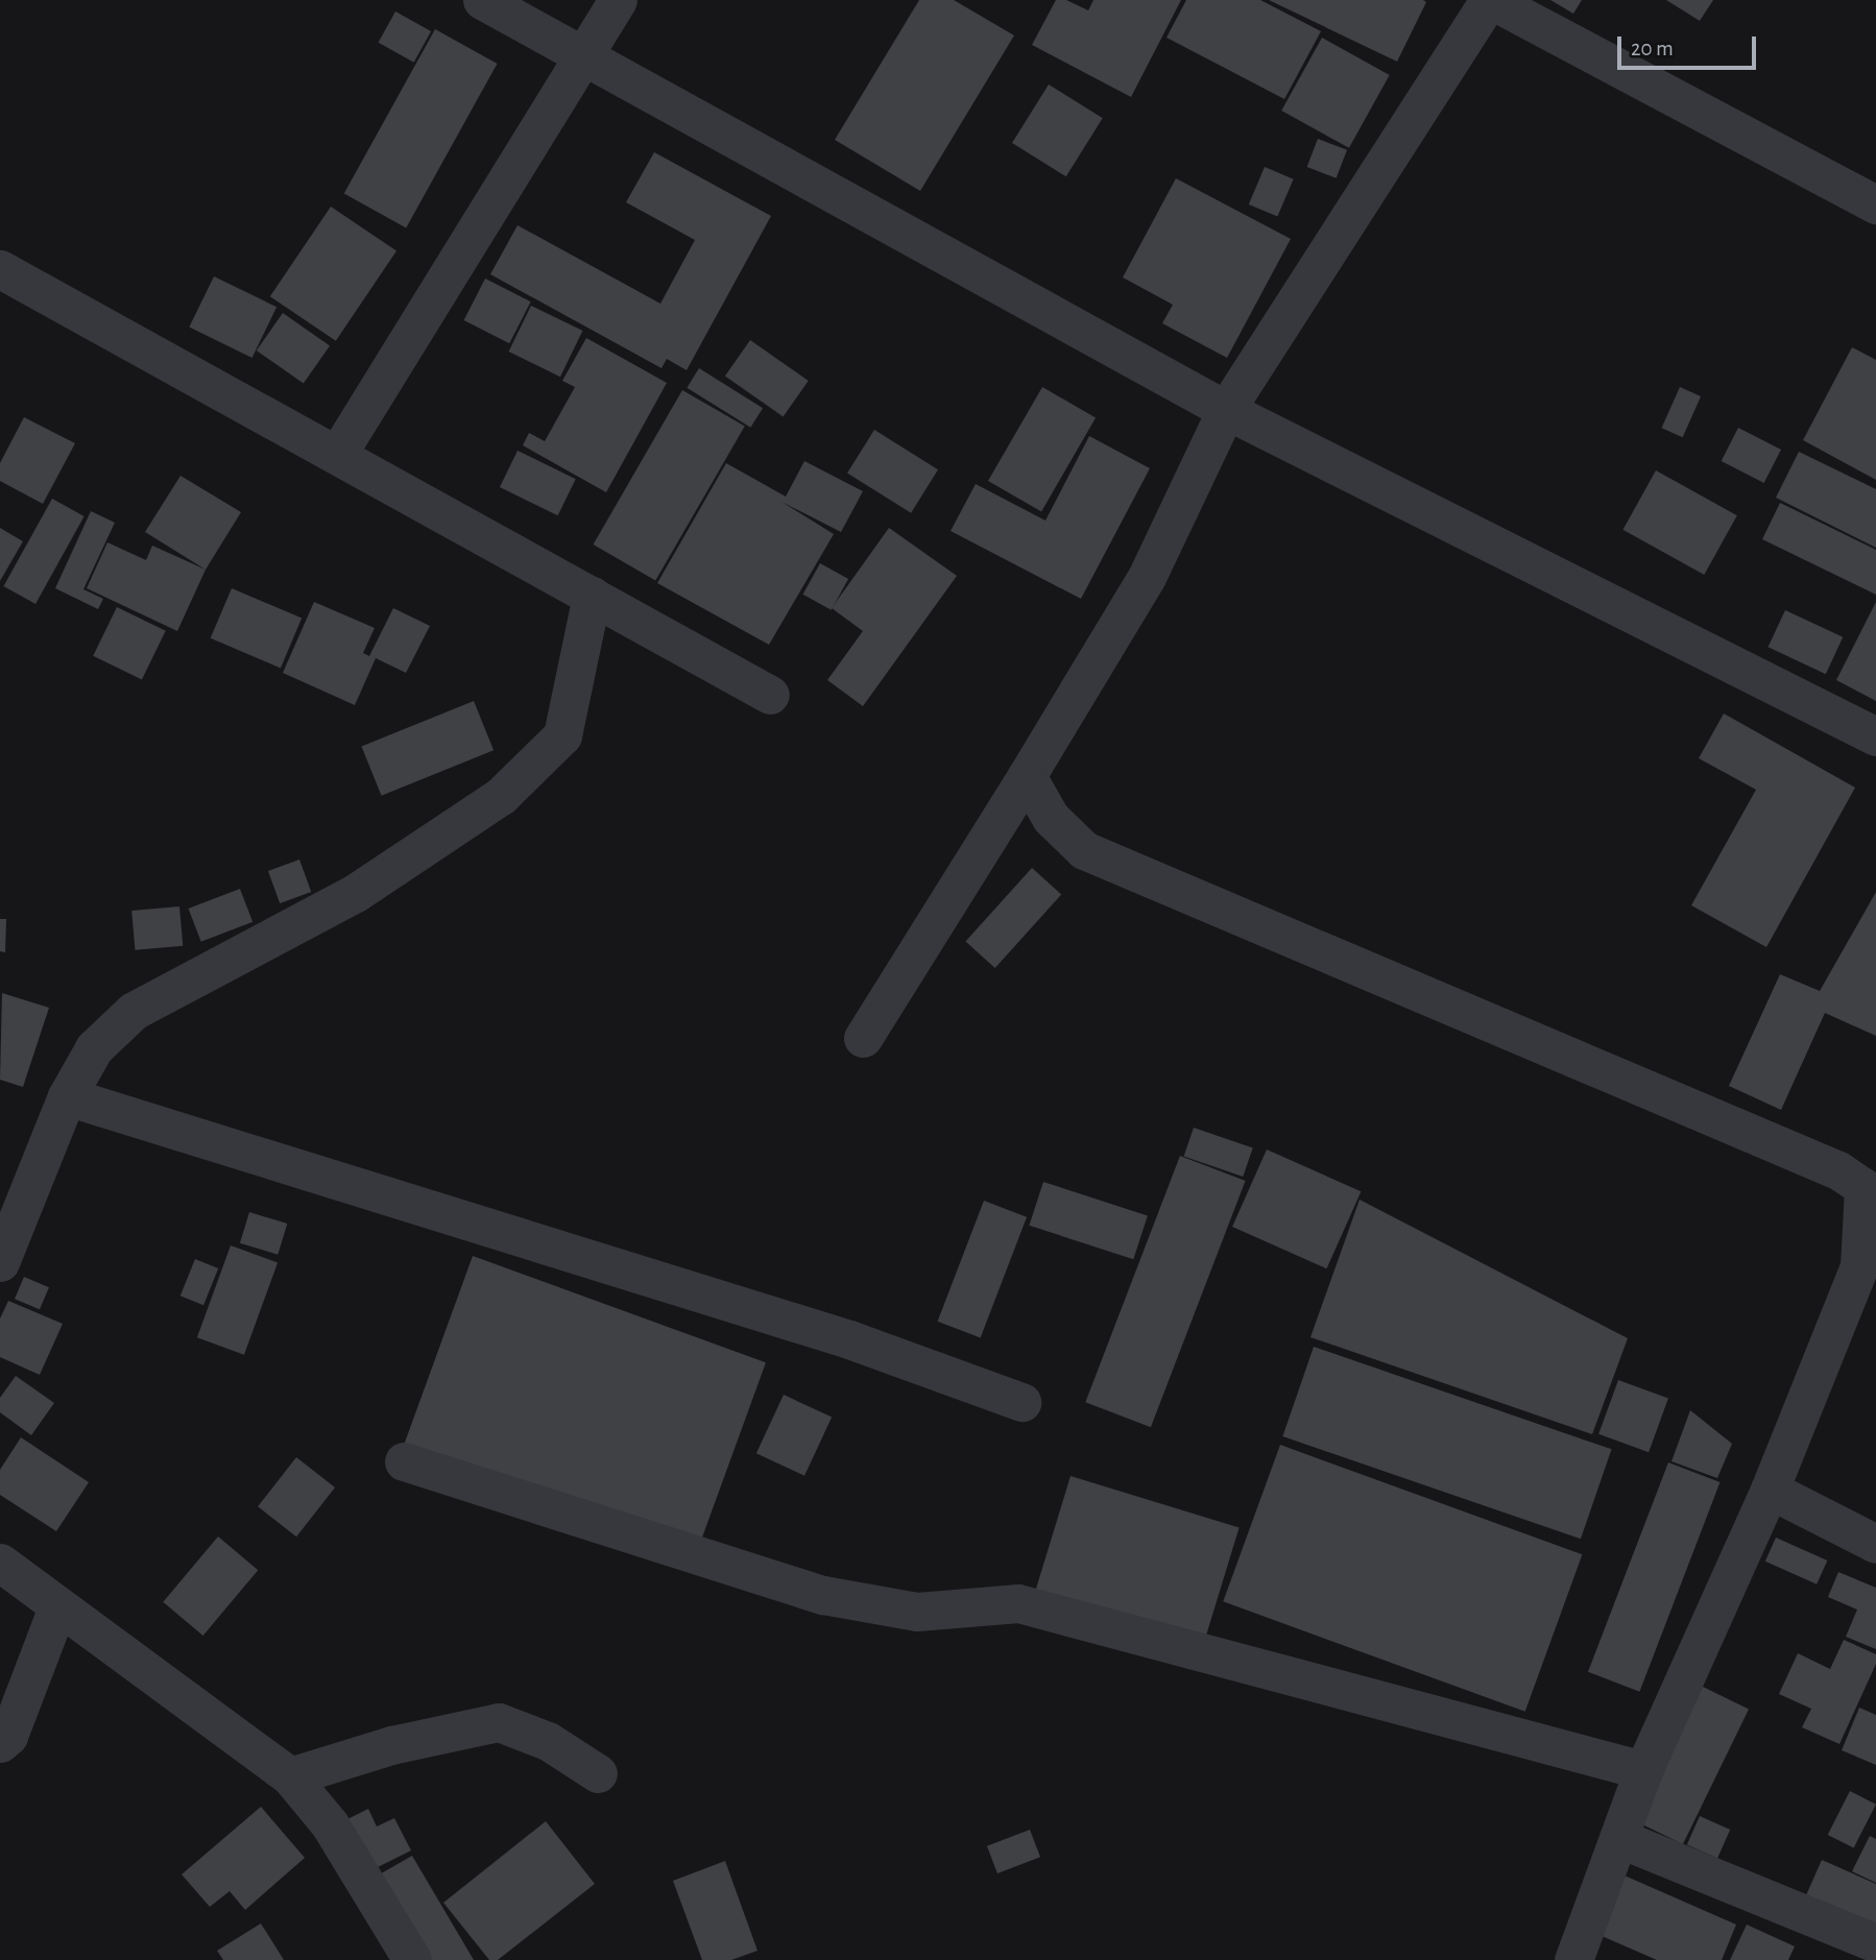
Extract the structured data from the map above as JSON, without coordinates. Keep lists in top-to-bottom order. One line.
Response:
{"scale_bar":"20 m"}
